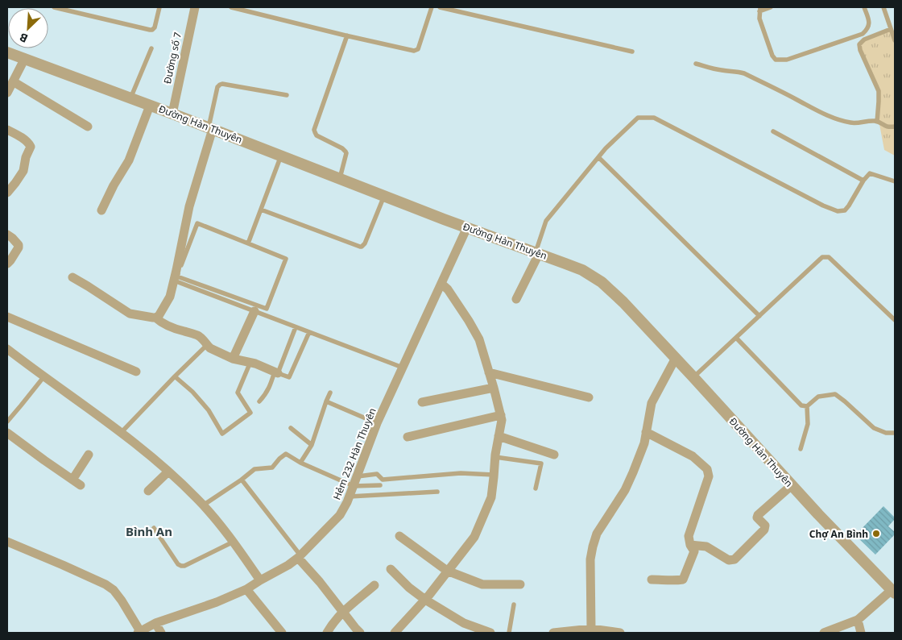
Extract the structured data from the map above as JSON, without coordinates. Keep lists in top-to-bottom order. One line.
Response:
{"streets":{"street":["Đường số 7","Đường Hàn Thuyên","Hẻm 232 Hàn Thuyên"]},"crossings":[["Đường số 7","Đường Hàn Thuyên"],["Đường Hàn Thuyên","Hẻm 232 Hàn Thuyên"]],"districts":["Bình An"],"places":["Chợ An Bình"],"north":"bottom left"}
